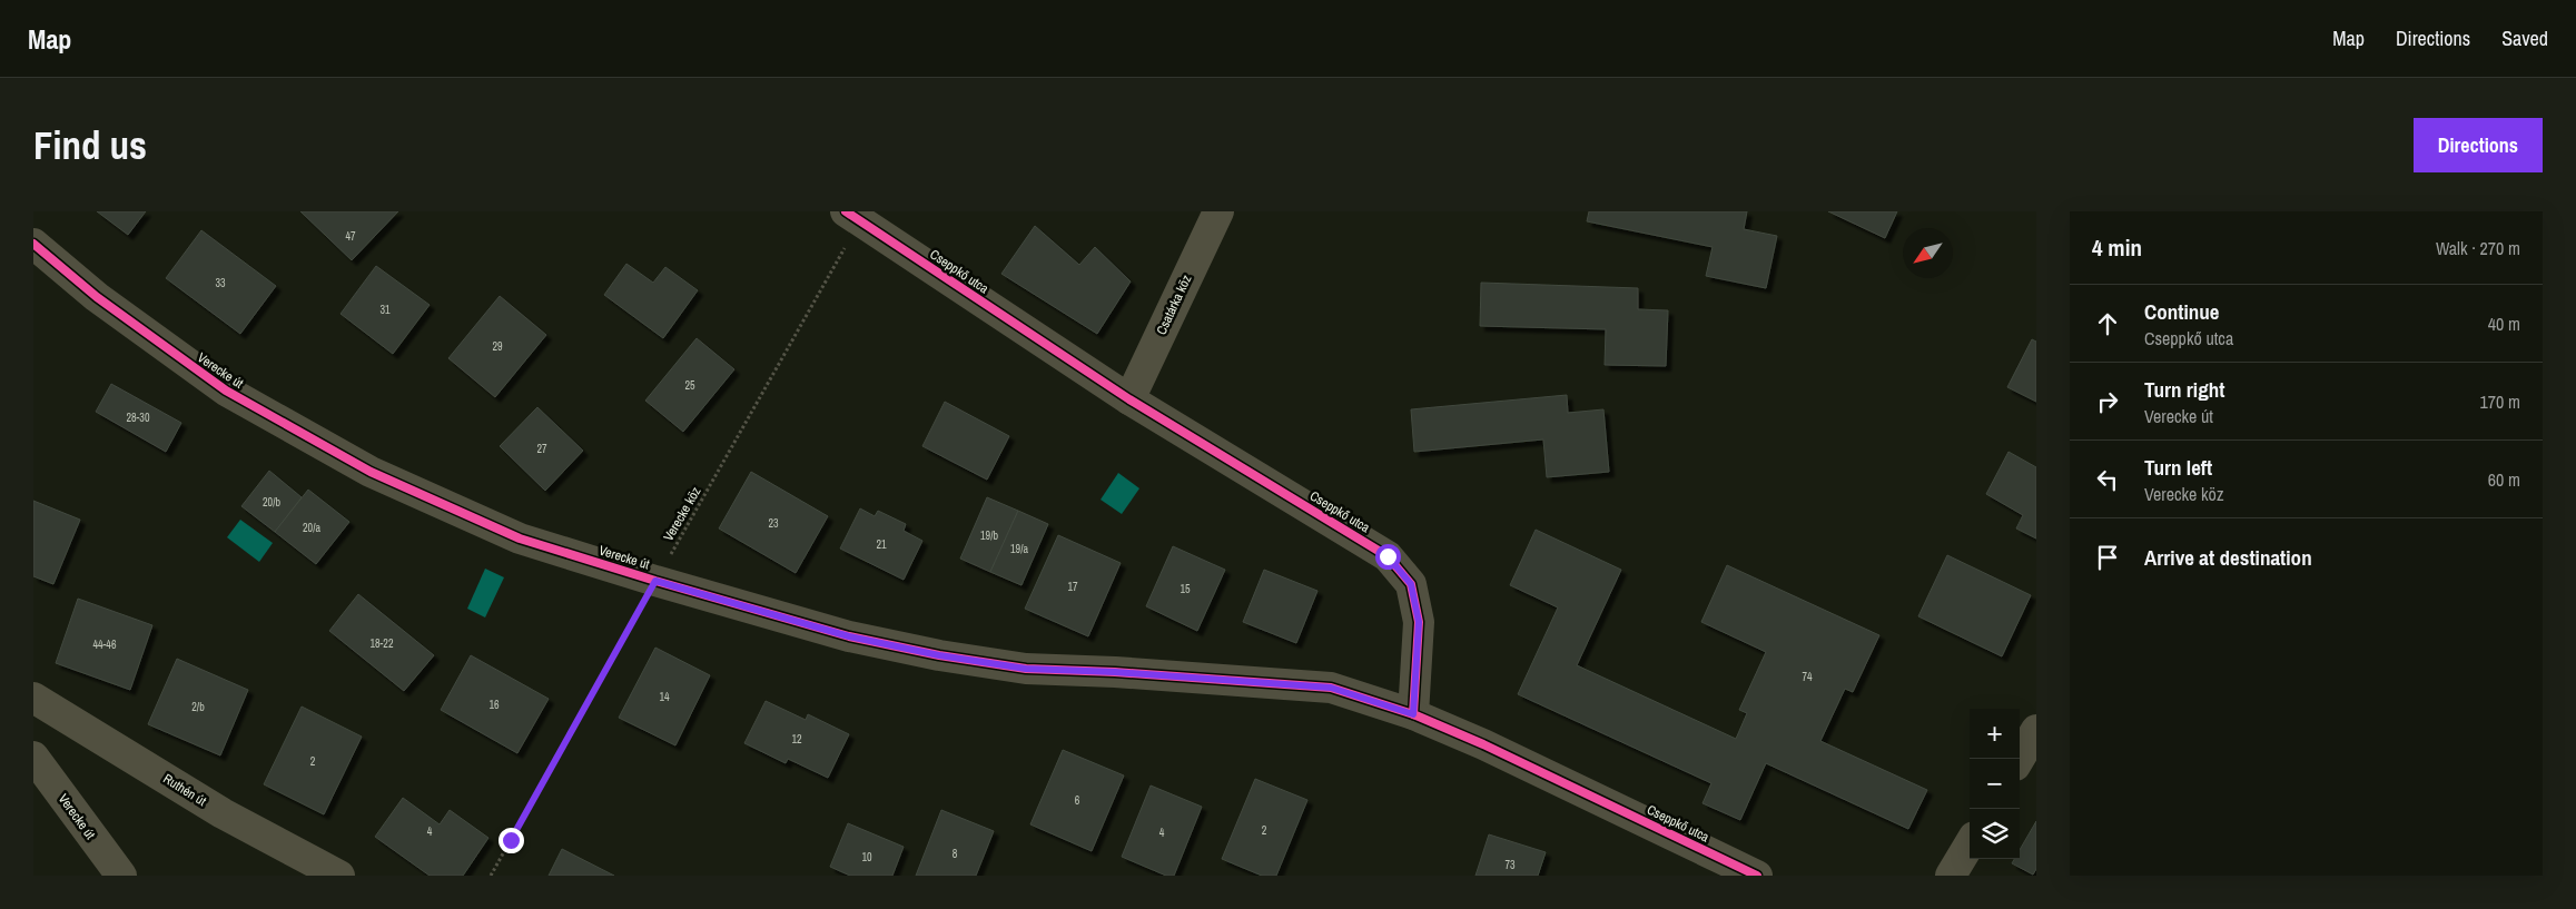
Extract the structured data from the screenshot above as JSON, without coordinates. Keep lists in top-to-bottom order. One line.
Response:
{"streets":{"street":["Cseppkő utca","Csatárka köz","Verecke út","Ruthén út"],"path":["Verecke köz"]},"crossings":[["Cseppkő utca","Csatárka köz"],["Cseppkő utca","Verecke út"],["Cseppkő utca","Verecke köz"],["Verecke út","Verecke köz"]],"house_numbers":["47","33","31","29","25","28-30","27","20/b","23","20/a","19/b","21","19/a","17","15","18-22","44-46","74","14","16","2/b","12","2","6","2","4","4","8","10","73"],"north":"bottom left","page":{"header":"Map","nav":["Map","Directions","Saved"],"buttons":"Directions","title":"Find us","heading":["4 min","Walk · 270 m"],"list":[["Continue","Cseppkő utca","40 m"],["Turn right","Verecke út","170 m"],["Turn left","Verecke köz","60 m"],"Arrive at destination"],"map_buttons":["+","−"]}}
